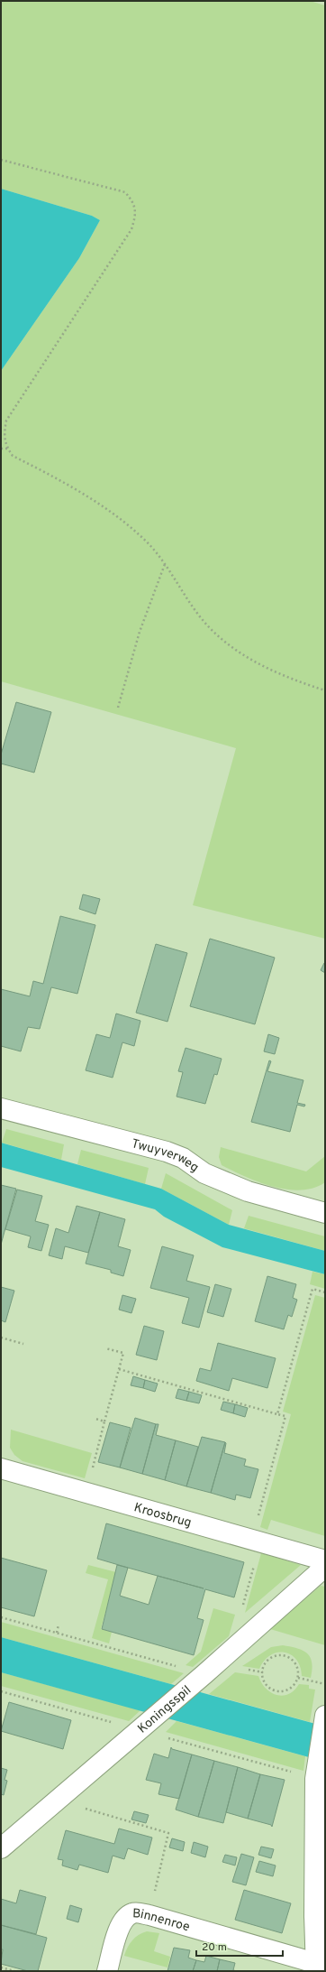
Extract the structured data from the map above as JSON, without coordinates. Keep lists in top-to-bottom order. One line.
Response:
{"streets":{"street":["Twuyverweg","Kroosbrug","Koningsspil","Binnenroe"]},"scale_bar":"20 m"}
